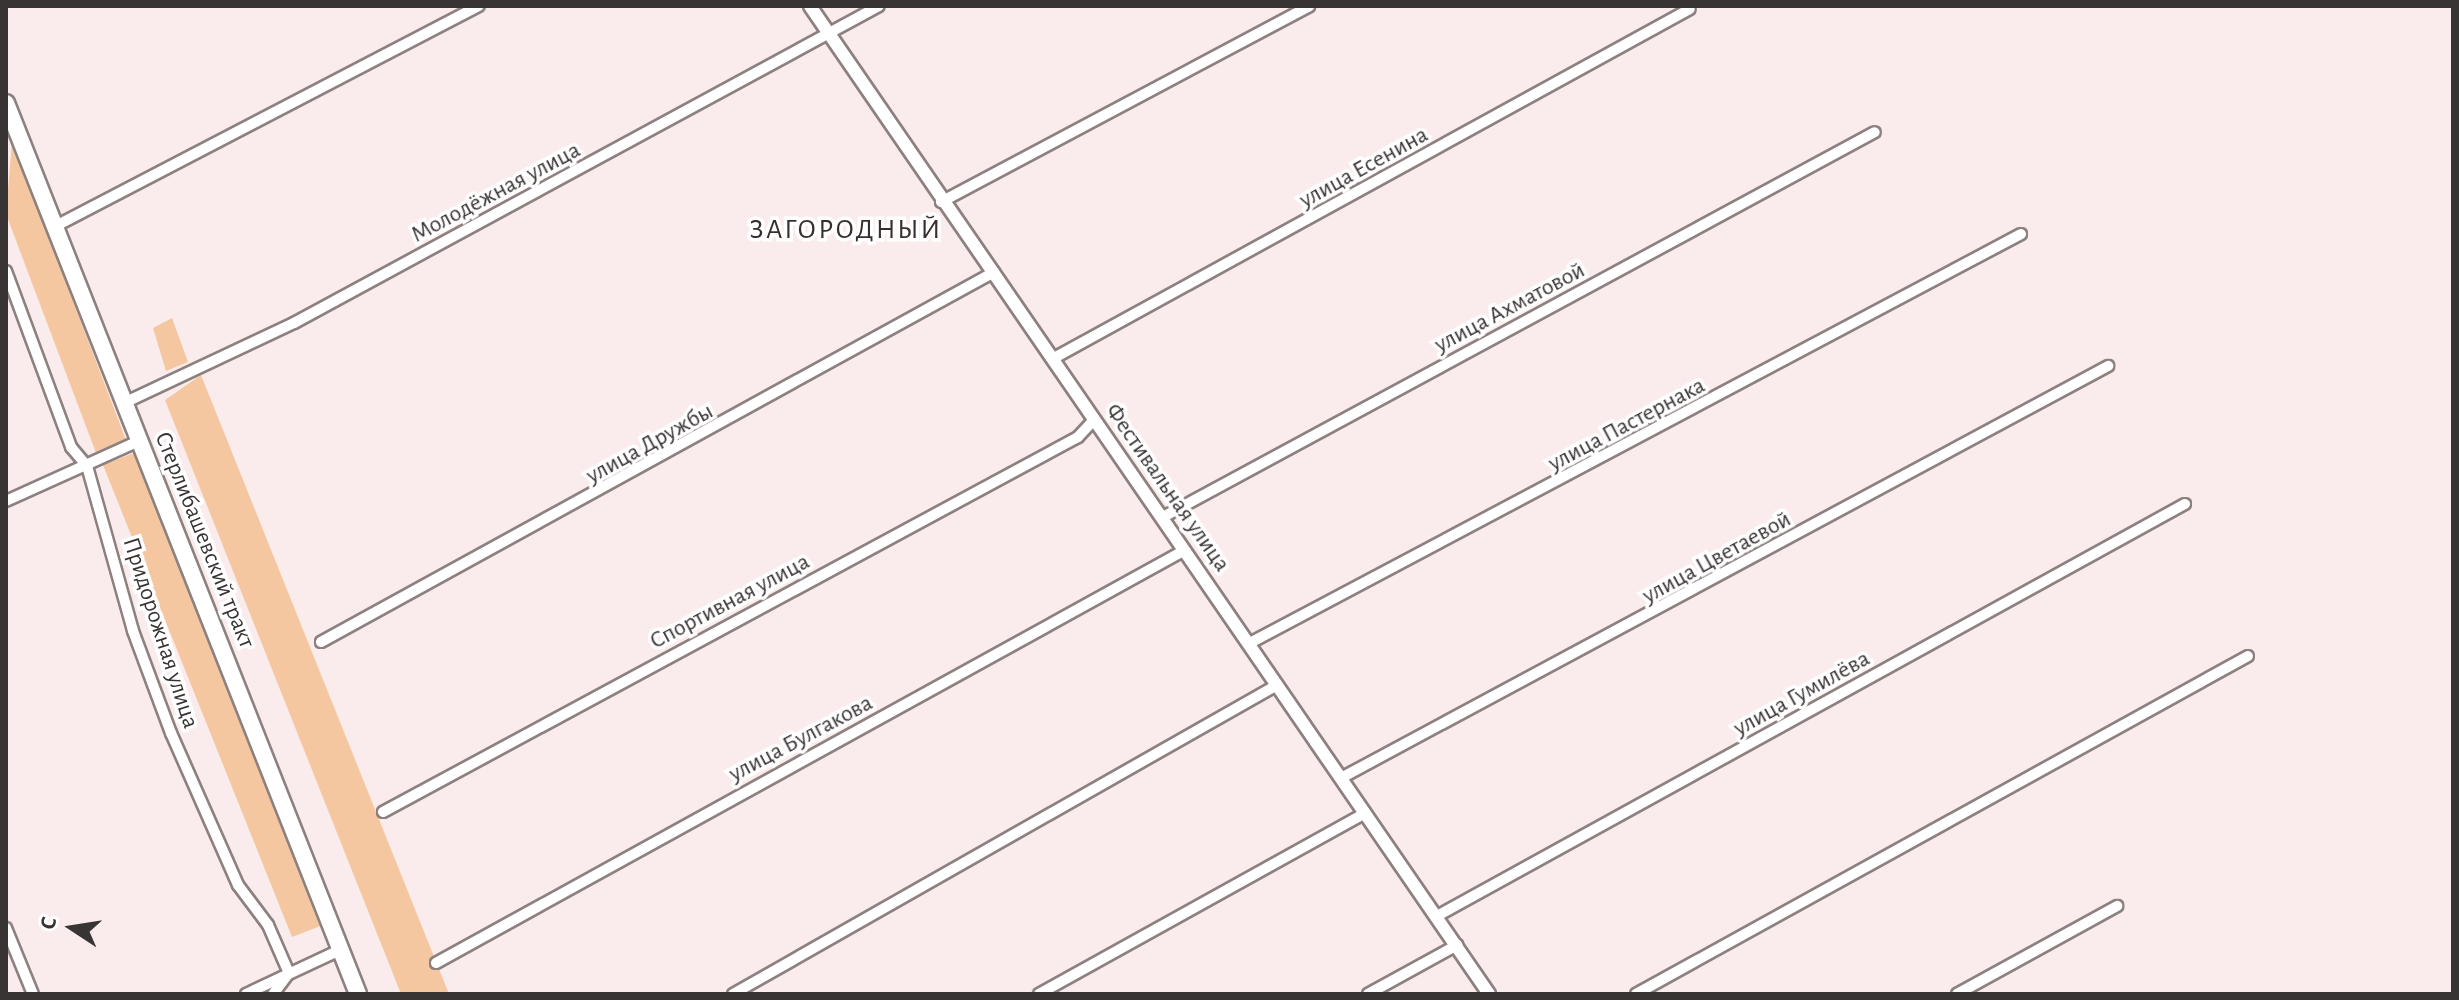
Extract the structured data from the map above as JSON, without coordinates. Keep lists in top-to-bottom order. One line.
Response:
{"streets":{"main road":["Стерлибашевский тракт"],"street":["улица Есенина","Молодёжная улица","улица Ахматовой","улица Пастернака","улица Дружбы","Фестивальная улица","улица Цветаевой","Спортивная улица","Придорожная улица","улица Гумилёва","улица Булгакова"]},"crossings":[["улица Есенина","Фестивальная улица"],["Молодёжная улица","Фестивальная улица"],["Молодёжная улица","Стерлибашевский тракт"],["улица Ахматовой","Фестивальная улица"],["улица Пастернака","Фестивальная улица"],["улица Дружбы","Фестивальная улица"],["Фестивальная улица","улица Цветаевой"],["Фестивальная улица","Спортивная улица"],["Фестивальная улица","улица Гумилёва"],["Фестивальная улица","улица Булгакова"]],"districts":["ЗАГОРОДНЫЙ"],"north":"left"}
